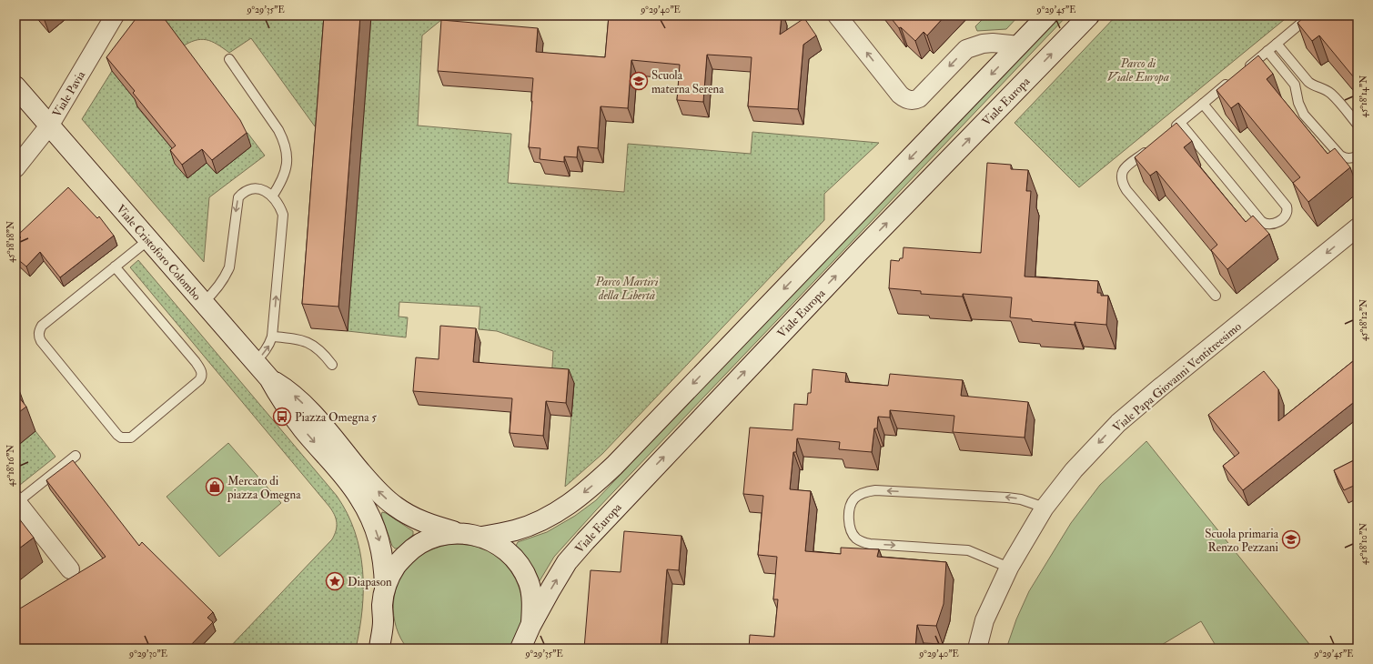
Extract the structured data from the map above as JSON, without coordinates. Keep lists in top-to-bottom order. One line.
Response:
{"streets":{"street":["Viale Pavia","Viale Europa","Viale Cristoforo Colombo","Viale Papa Giovanni Ventitreesimo"]},"crossings":[["Viale Pavia","Viale Cristoforo Colombo"]],"one_way":["Viale Papa Giovanni Ventitreesimo"],"parks":["Parco di Viale Europa","Parco Martiri della Libertà"],"places":{"school or university":["Scuola materna Serena","Scuola primaria Renzo Pezzani"],"bus stop":["Piazza Omegna 5"],"shop":["Mercato di piazza Omegna"],"place":["Diapason"]},"coordinates":["9°29'35\"E","9°29'40\"E","9°29'45\"E","45°18'14\"N","45°18'18\"N","45°18'12\"N","45°18'16\"N","45°18'10\"N","9°29'30\"E"]}
